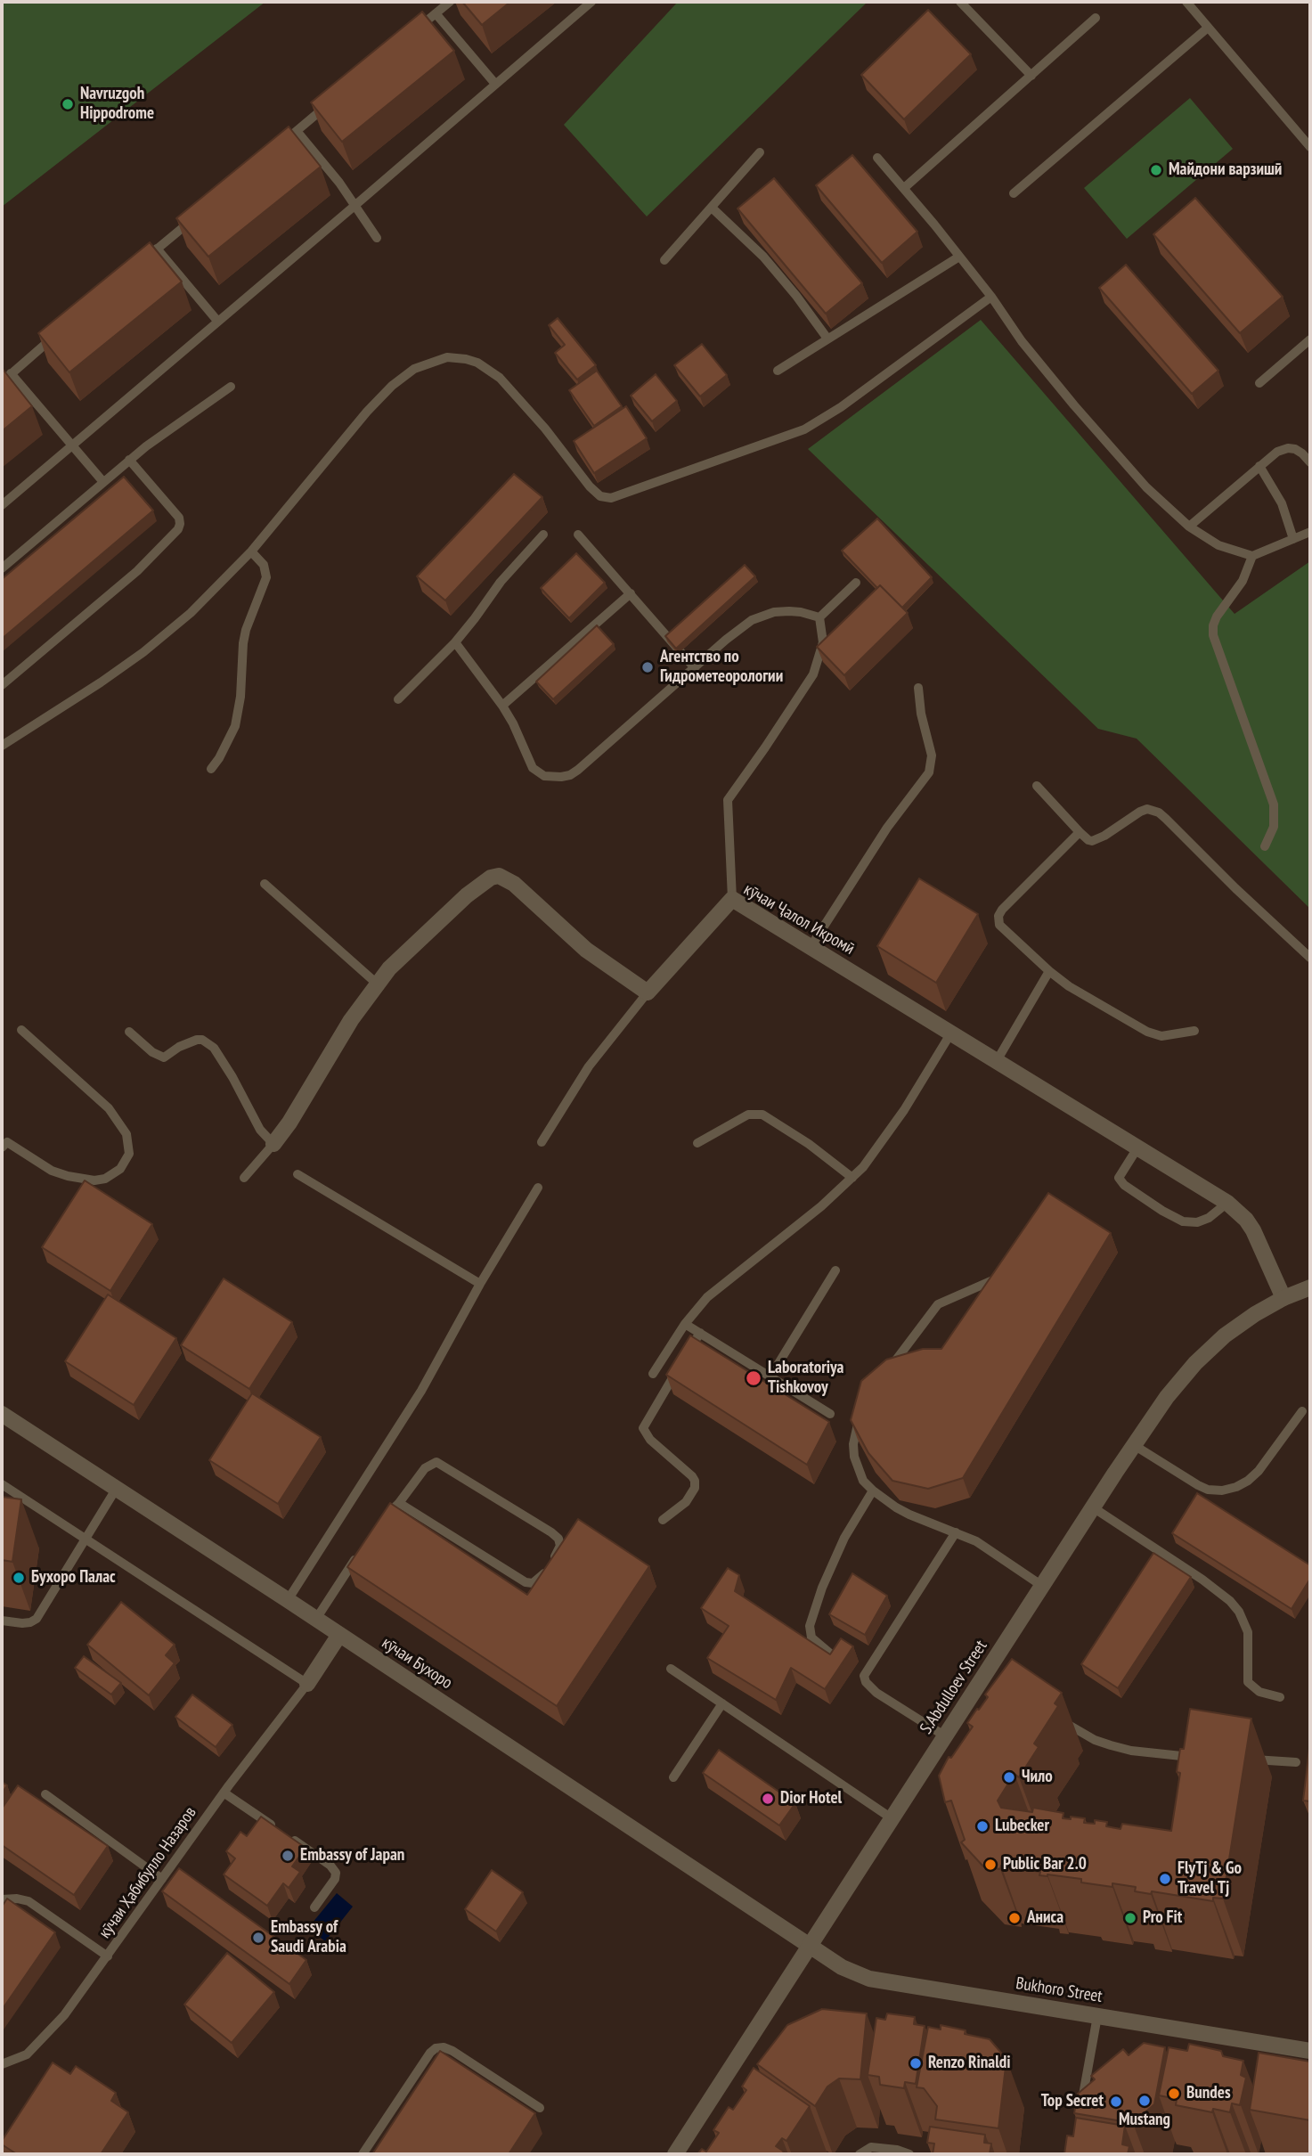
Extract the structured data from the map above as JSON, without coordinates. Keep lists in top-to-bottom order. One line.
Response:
{"streets":{"street":["кӯчаи Ҷалол Икромӣ","кӯчаи Бухоро","S.Abdulloev Street","Bukhoro Street"],"lane":["кӯчаи Ҳабибулло Назаров"]},"crossings":[["кӯчаи Ҷалол Икромӣ","S.Abdulloev Street"],["кӯчаи Бухоро","S.Abdulloev Street"],["кӯчаи Бухоро","Bukhoro Street"],["S.Abdulloev Street","Bukhoro Street"]],"places":["Navruzgoh Hippodrome","Майдони варзишӣ","Агентство по Гидрометеорологии","Laboratoriya Tishkovoy","Бухоро Палас","Чило","Dior Hotel","Lubecker","Embassy of Japan","Public Bar 2.0","FlyTj & Go Travel Tj","Аниса","Pro Fit","Embassy of Saudi Arabia","Renzo Rinaldi","Bundes","Mustang","Top Secret"]}
